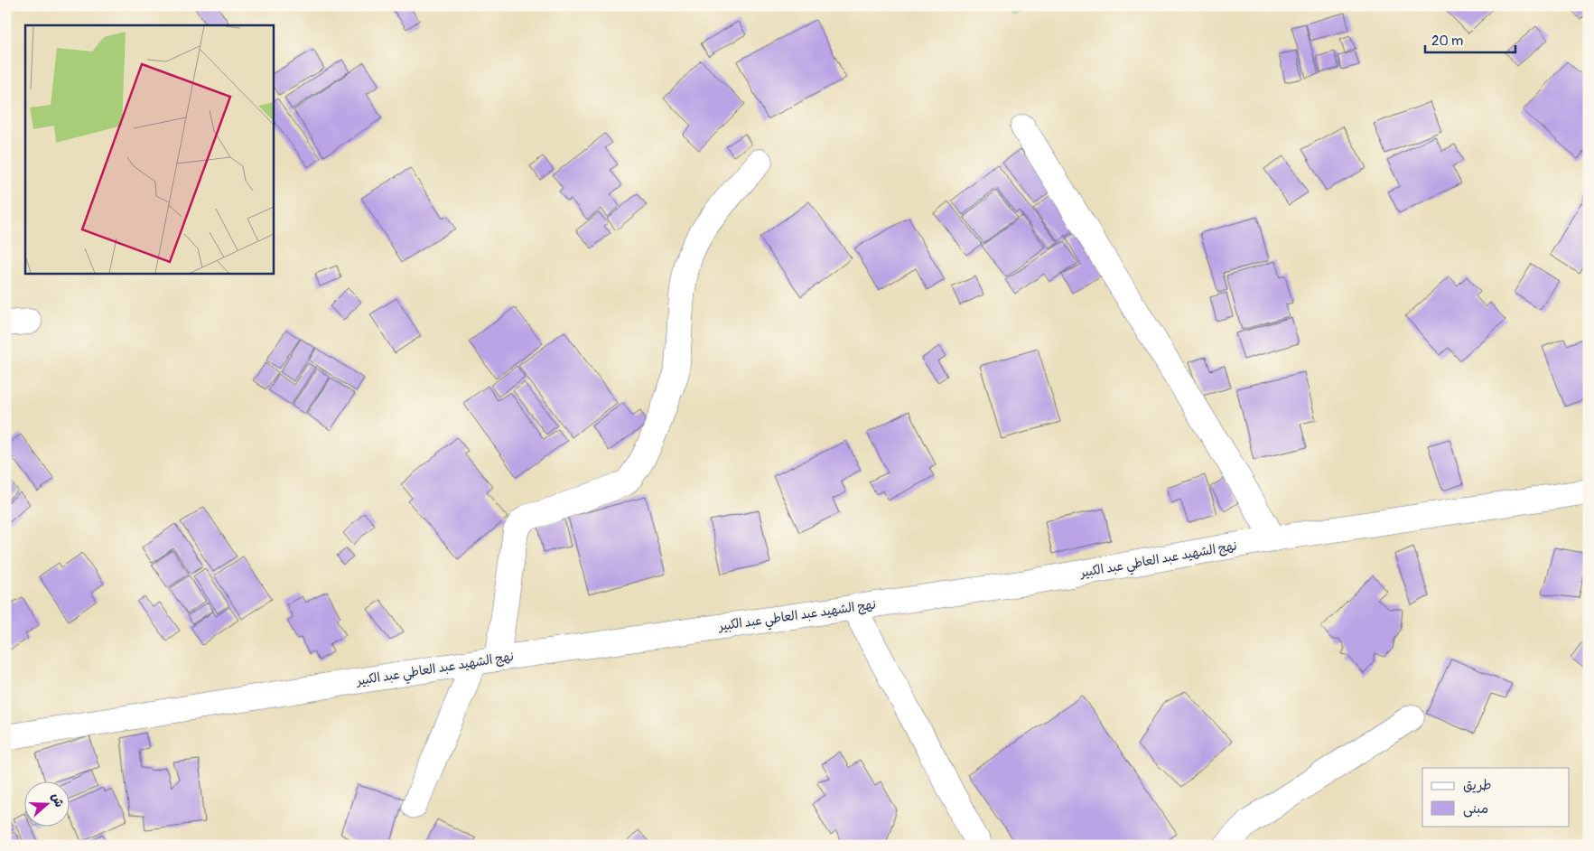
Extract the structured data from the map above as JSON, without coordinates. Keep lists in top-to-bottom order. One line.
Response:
{"streets":{"street":["نهج الشهيد عبد العاطي عبد الكبير"]},"legend":["طريق","مبنى"],"scale_bar":"20 m","north":"right"}
